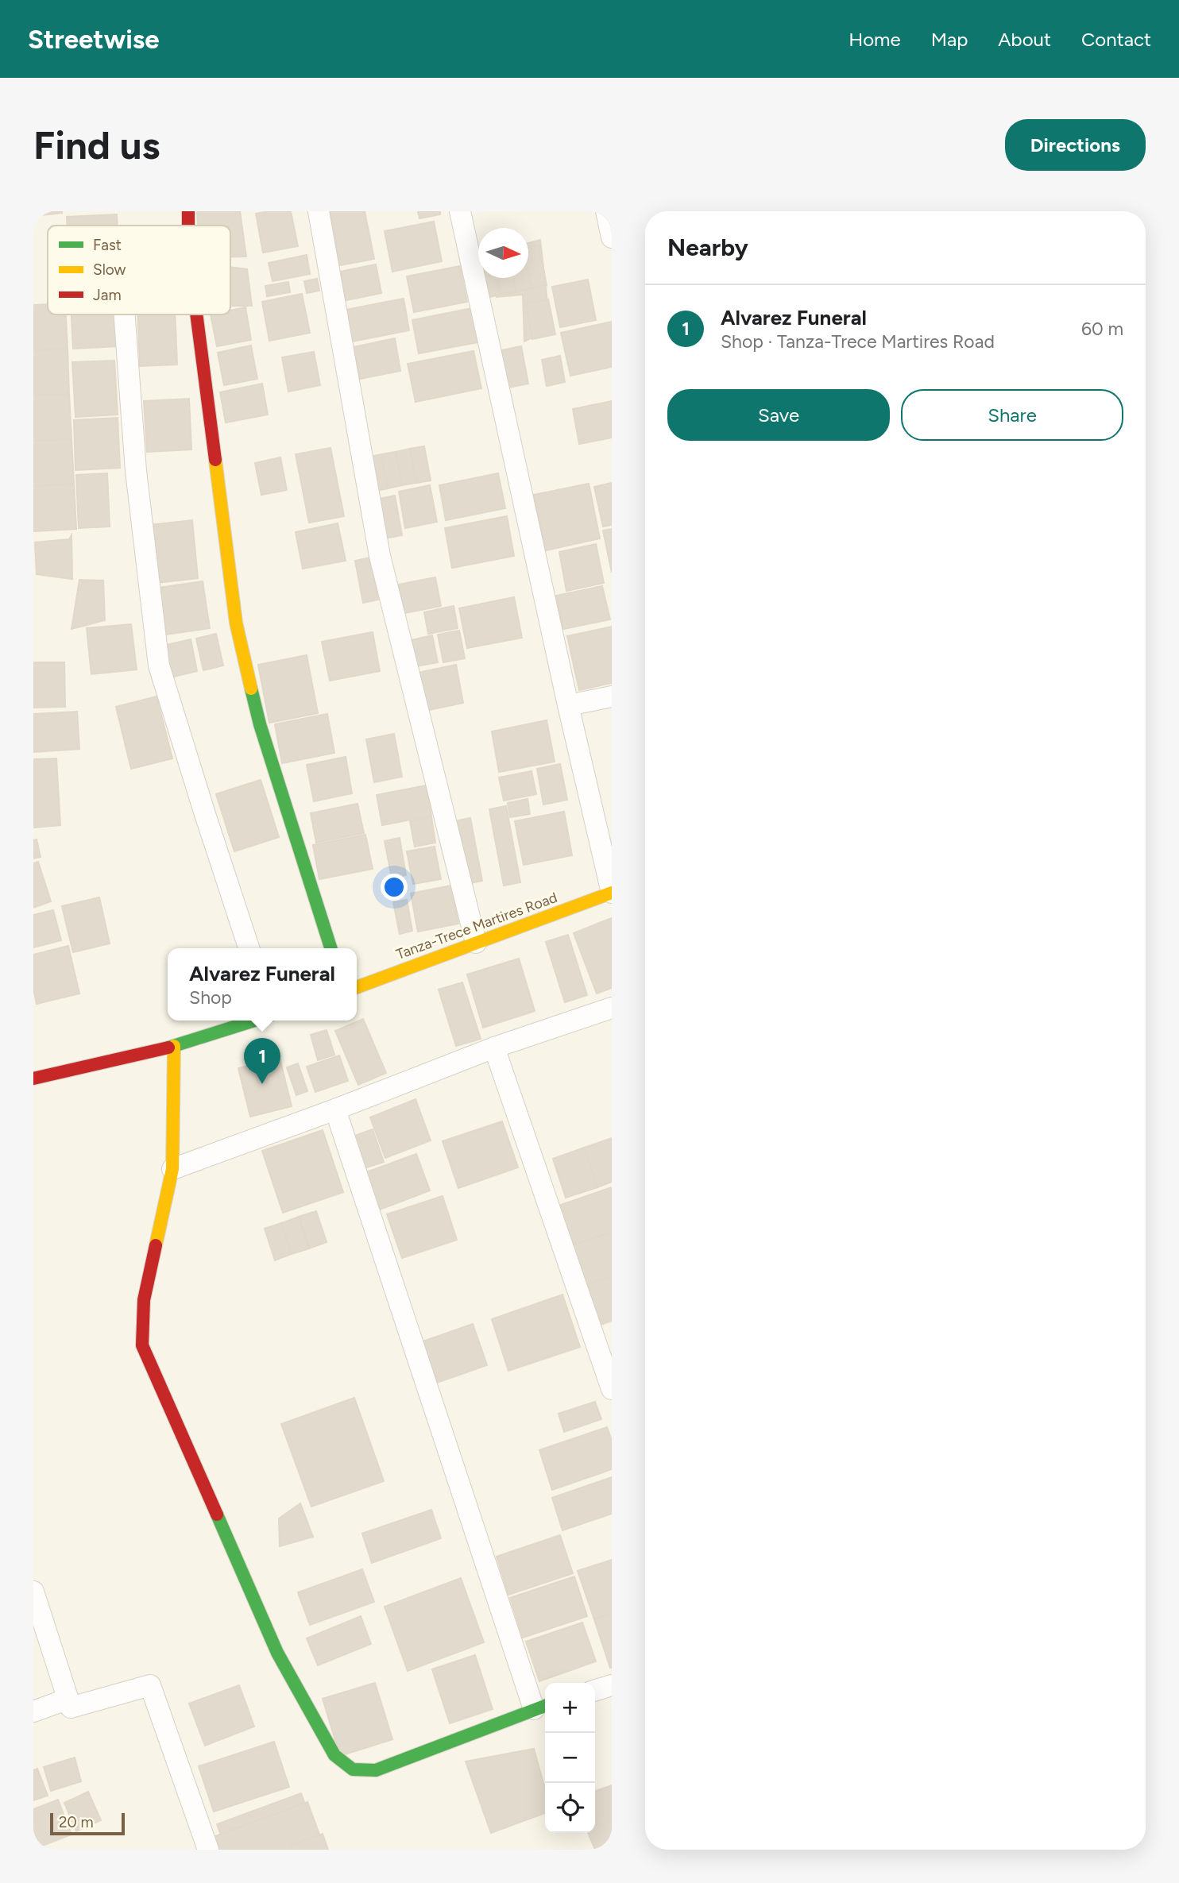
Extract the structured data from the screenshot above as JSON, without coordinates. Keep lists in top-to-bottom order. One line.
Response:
{"streets":{"street":["Tanza-Trece Martires Road"]},"legend":["Fast","Slow","Jam"],"scale_bar":"20 m","north":"right","page":{"header":"Streetwise","nav":["Home","Map","About","Contact"],"buttons":["Directions",["Save","Share"]],"title":"Find us","heading":"Nearby","list":[{"mark":"1","name":"Alvarez Funeral","note":"Shop · Tanza-Trece Martires Road","value":"60 m"}],"popup":["Alvarez Funeral","Shop"],"pins":"1","map_buttons":["+","−"],"scale":"20 m"}}
